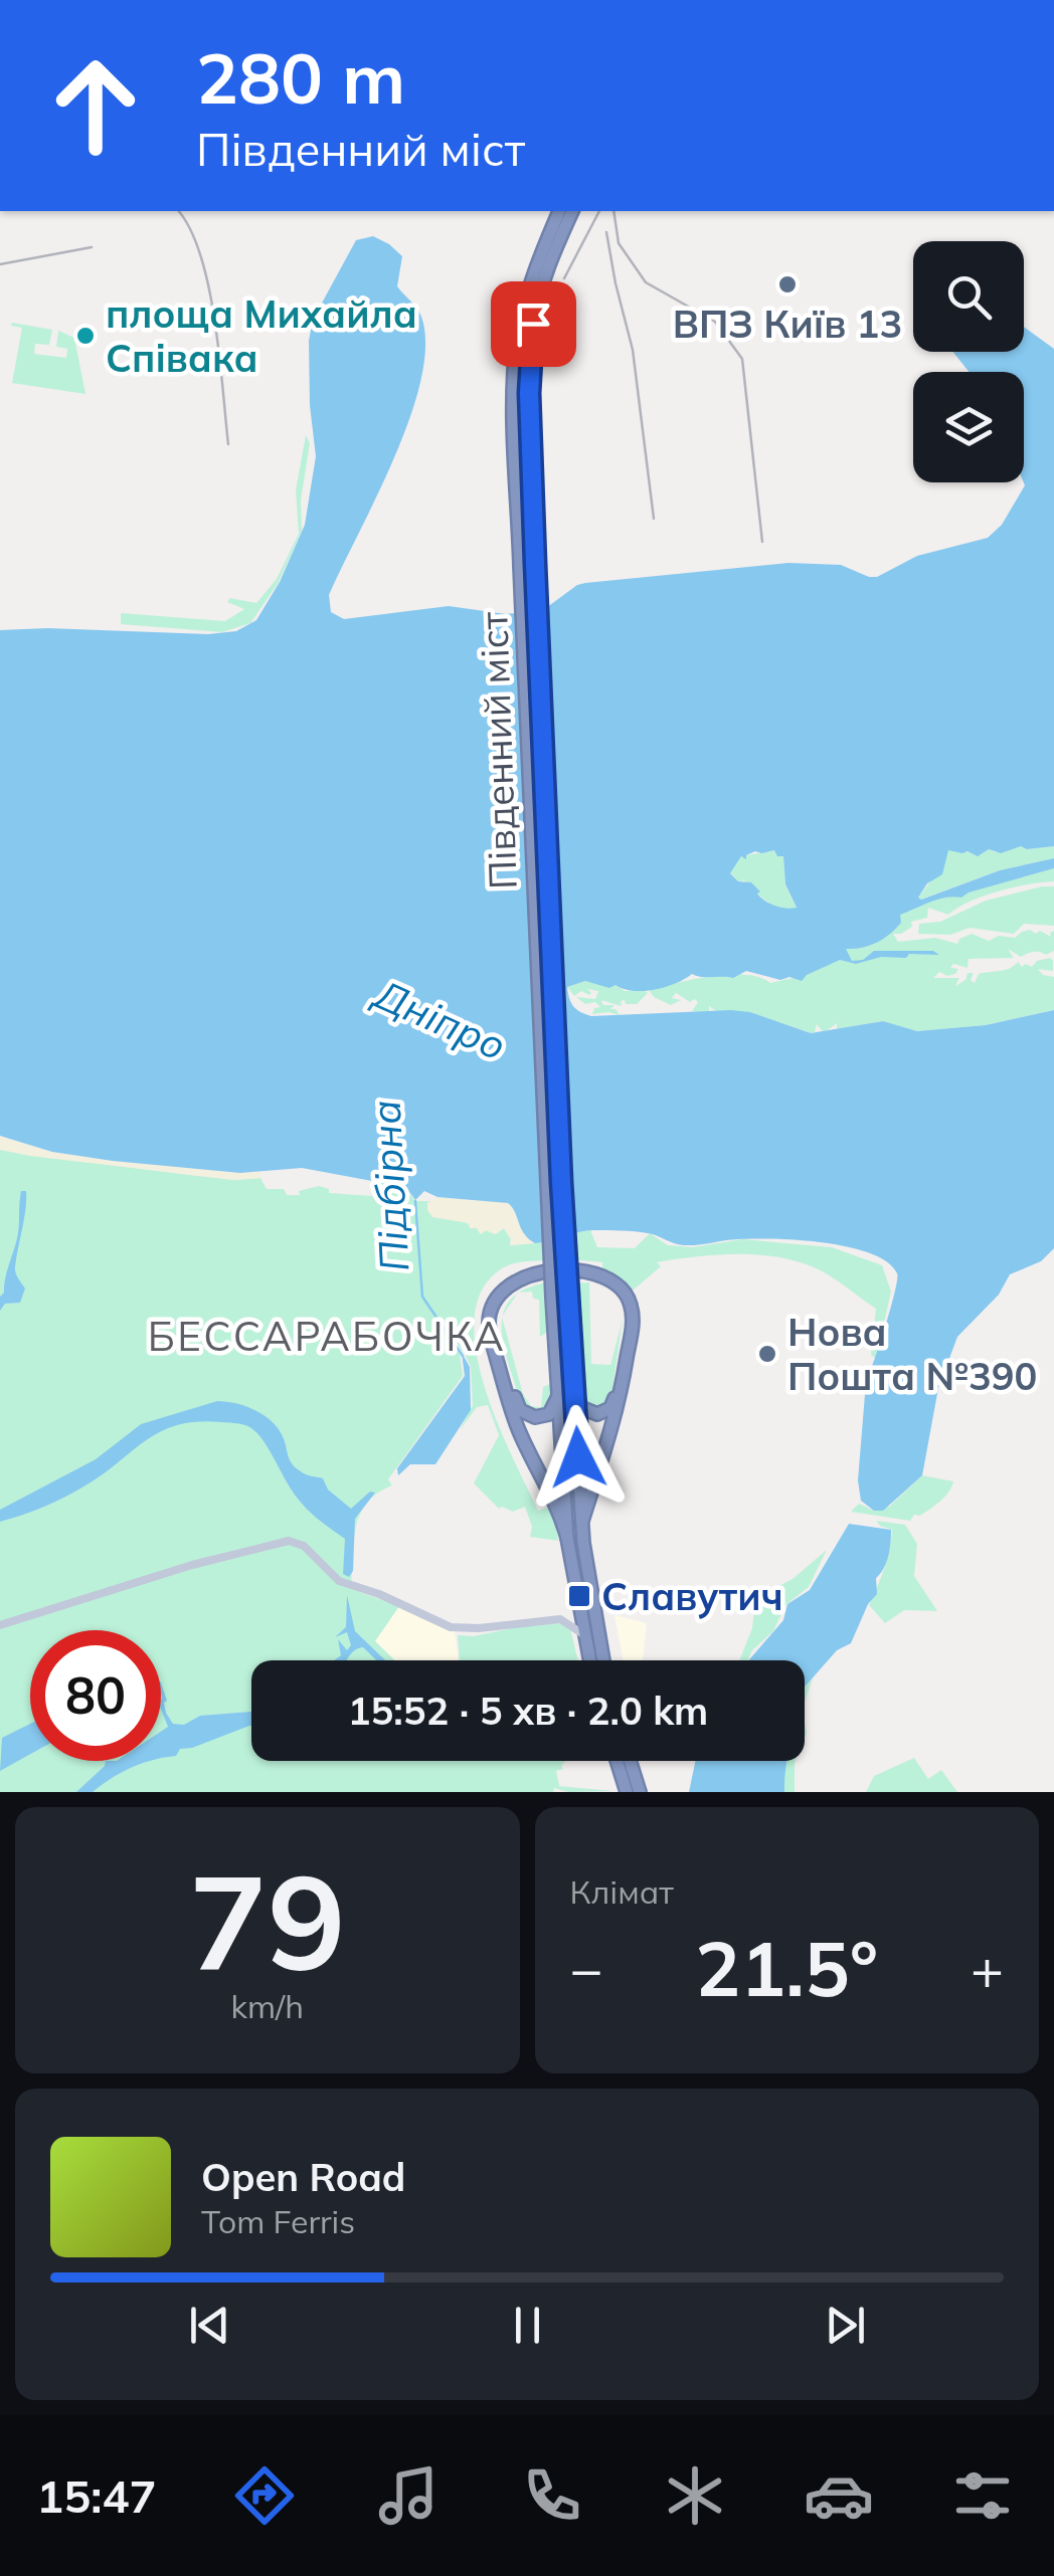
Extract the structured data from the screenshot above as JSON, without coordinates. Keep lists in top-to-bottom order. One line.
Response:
{"streets":{"highway":["Південний міст"]},"districts":["БЕССАРАБОЧКА"],"water":["Дніпро","Підбірна"],"places":{"other":["ВПЗ Київ 13","площа Михайла Співака","Нова Пошта №390"],"transit":["Славутич"]},"page":{"turn":["280 m","Південний міст"],"limit":"80","trip":"15:52 · 5 хв · 2.0 km","tile":[["79","km/h"],"Клімат"],"heat":["−","21.5°","+"],"song":["Open Road","Tom Ferris"],"tabs":"15:47"}}
